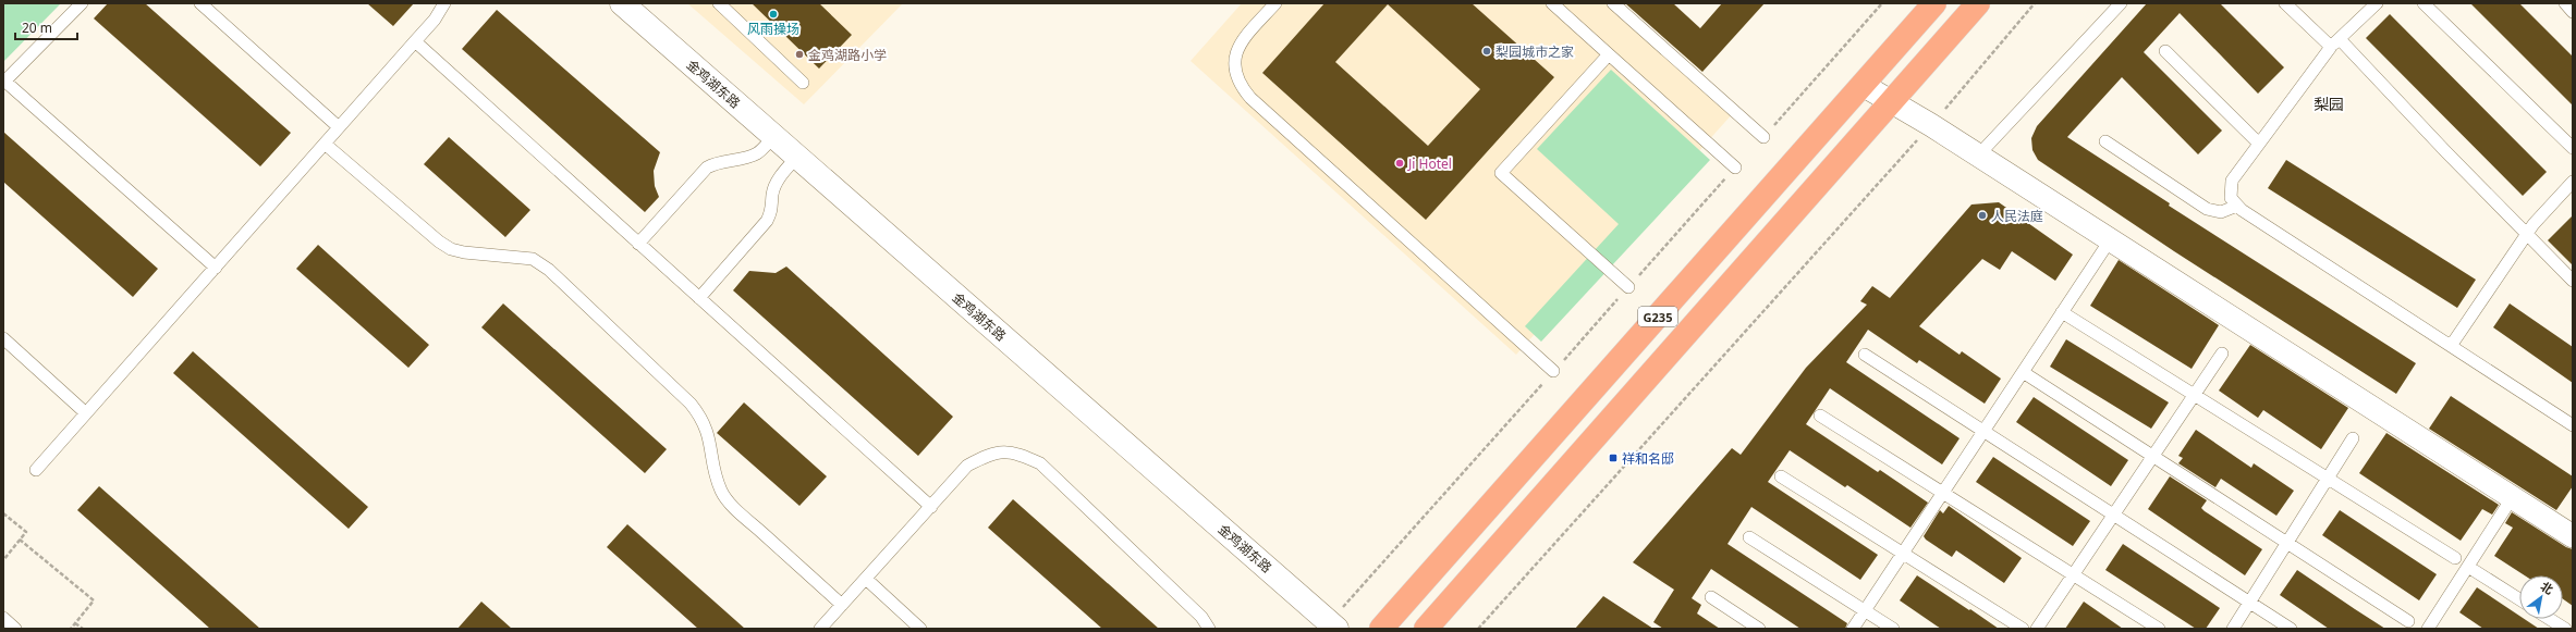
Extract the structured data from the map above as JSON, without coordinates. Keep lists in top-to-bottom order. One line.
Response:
{"streets":{"highway":["G235"],"street":["金鸡湖东路"]},"districts":["梨园"],"places":{"other":["风雨操场","梨园城市之家","金鸡湖路小学","Ji Hotel","人民法庭"],"transit":["祥和名邸"]},"scale_bar":"20 m","north":"top right"}
